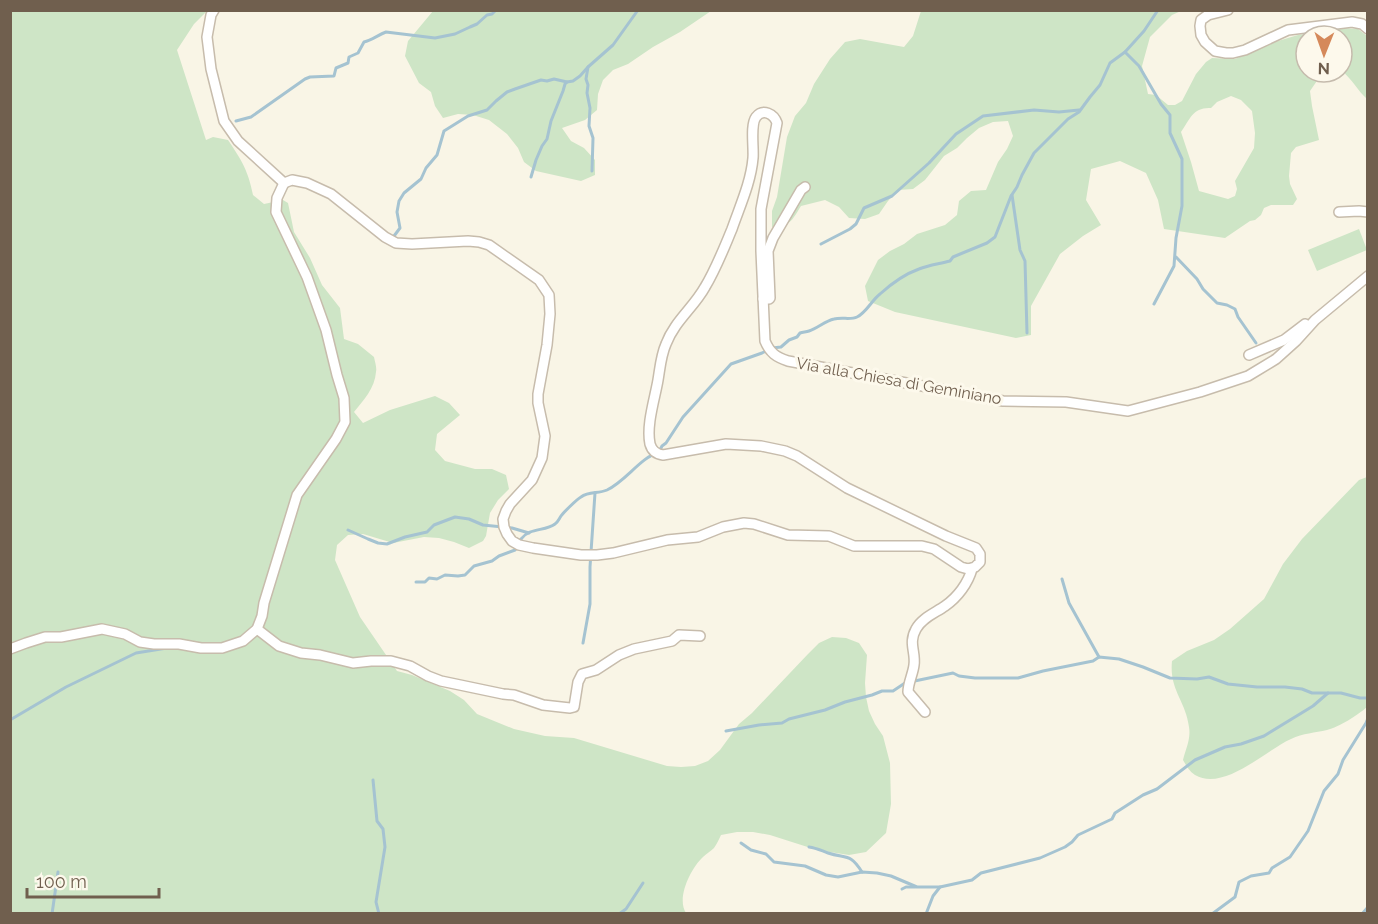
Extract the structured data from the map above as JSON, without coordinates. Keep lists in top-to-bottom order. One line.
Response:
{"streets":{"street":["Via alla Chiesa di Geminiano"]},"scale_bar":"100 m","north":"bottom"}
